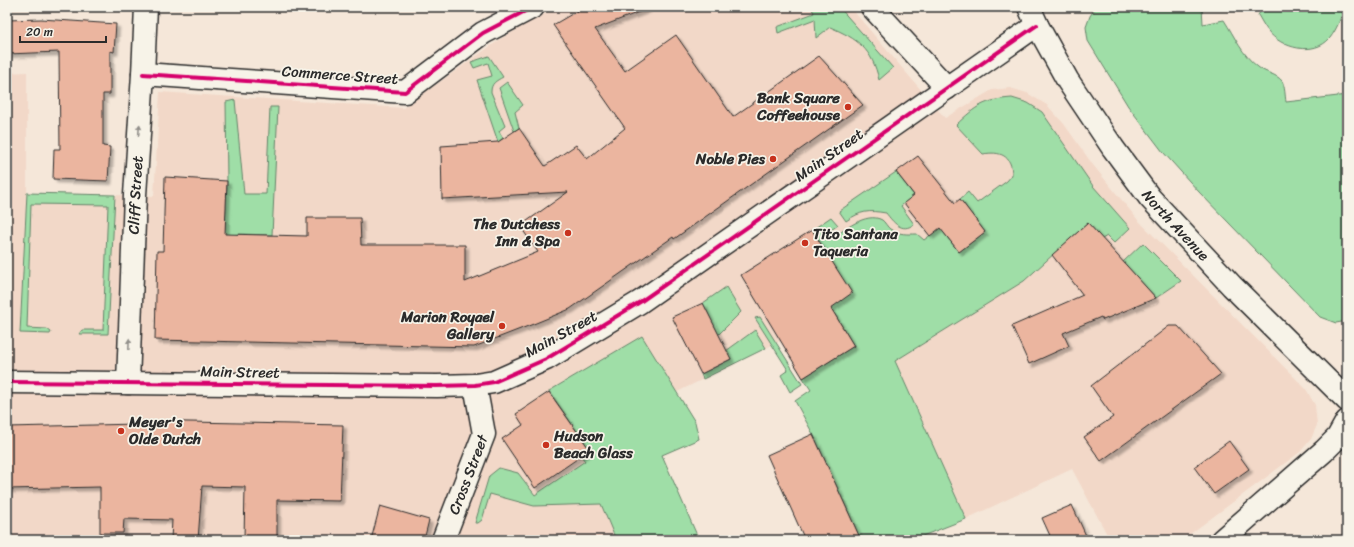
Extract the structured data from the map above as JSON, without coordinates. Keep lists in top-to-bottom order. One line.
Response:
{"streets":{"main road":["Commerce Street","Main Street","Cliff Street","North Avenue","Cross Street"]},"crossings":[["Commerce Street","Cliff Street"],["Main Street","Cliff Street"],["Main Street","North Avenue"],["Main Street","Cross Street"]],"one_way":["Cliff Street"],"places":["Bank Square Coffeehouse","Noble Pies","The Dutchess Inn & Spa","Tito Santana Taqueria","Marion Royael Gallery","Meyer's Olde Dutch","Hudson Beach Glass"],"scale_bar":"20 m"}
